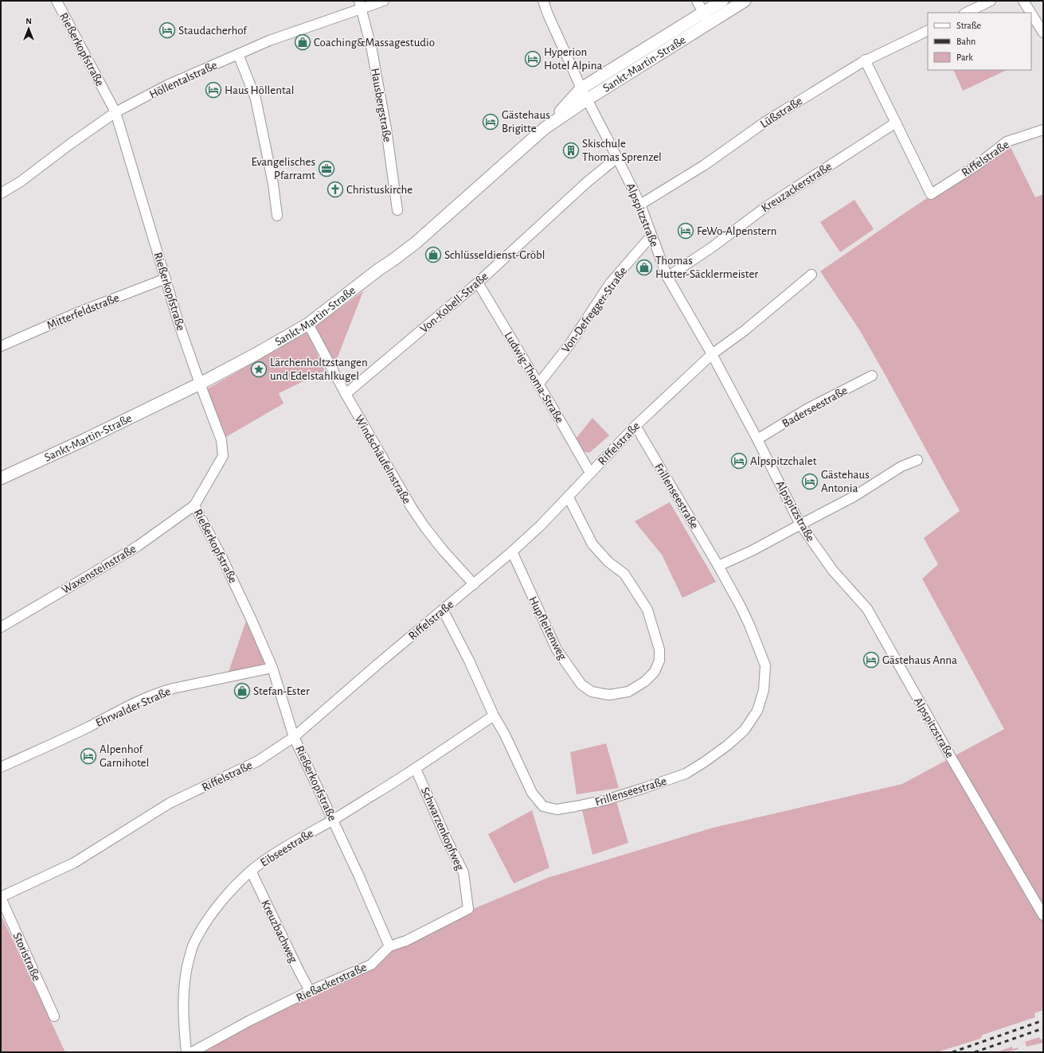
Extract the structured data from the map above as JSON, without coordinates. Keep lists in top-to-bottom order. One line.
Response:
{"streets":{"main road":["Sankt-Martin-Straße"],"street":["Rießerkopfstraße","Höllentalstraße","Hausbergstraße","Lüßstraße","Riffelstraße","Kreuzackerstraße","Alpspitzstraße","Von-Kobell-Straße","Von-Defregger-Straße","Mitterfeldstraße","Ludwig-Thoma-Straße","Baderseestraße","Windschäufelnstraße","Frillenseestraße","Waxensteinstraße","Hupfleitenweg","Ehrwalder Straße","Schwarzenkopfweg","Eibseestraße","Kreuzbachweg","Storistraße","Rießackerstraße"]},"crossings":[["Rießerkopfstraße","Sankt-Martin-Straße"],["Rießerkopfstraße","Höllentalstraße"],["Rießerkopfstraße","Riffelstraße"],["Rießerkopfstraße","Mitterfeldstraße"],["Rießerkopfstraße","Waxensteinstraße"],["Rießerkopfstraße","Ehrwalder Straße"],["Rießerkopfstraße","Eibseestraße"],["Rießerkopfstraße","Rießackerstraße"],["Sankt-Martin-Straße","Alpspitzstraße"],["Sankt-Martin-Straße","Windschäufelnstraße"],["Höllentalstraße","Hausbergstraße"],["Lüßstraße","Alpspitzstraße"],["Riffelstraße","Kreuzackerstraße"],["Riffelstraße","Alpspitzstraße"],["Riffelstraße","Ludwig-Thoma-Straße"],["Riffelstraße","Windschäufelnstraße"],["Riffelstraße","Frillenseestraße"],["Riffelstraße","Hupfleitenweg"],["Riffelstraße","Storistraße"],["Kreuzackerstraße","Alpspitzstraße"],["Alpspitzstraße","Von-Kobell-Straße"],["Alpspitzstraße","Von-Defregger-Straße"],["Alpspitzstraße","Baderseestraße"],["Von-Kobell-Straße","Ludwig-Thoma-Straße"],["Von-Kobell-Straße","Windschäufelnstraße"],["Von-Defregger-Straße","Ludwig-Thoma-Straße"],["Frillenseestraße","Eibseestraße"],["Schwarzenkopfweg","Eibseestraße"],["Schwarzenkopfweg","Rießackerstraße"],["Eibseestraße","Kreuzbachweg"],["Kreuzbachweg","Rießackerstraße"]],"places":{"hotel":["Staudacherhof","Hyperion Hotel Alpina","Haus Höllental","Gästehaus Brigitte","FeWo-Alpenstern","Alpspitzchalet","Gästehaus Antonia","Gästehaus Anna","Alpenhof Garnihotel"],"shop":["Coaching&Massagestudio","Schlüsseldienst-Gröbl","Thomas Hutter-Säcklermeister","Stefan-Ester"],"building":["Skischule Thomas Sprenzel"],"office":["Evangelisches Pfarramt"],"church":["Christuskirche"],"place":["Lärchenholtzstangen und Edelstahlkugel"]},"legend":["Straße","Bahn","Park"],"north":"top"}
